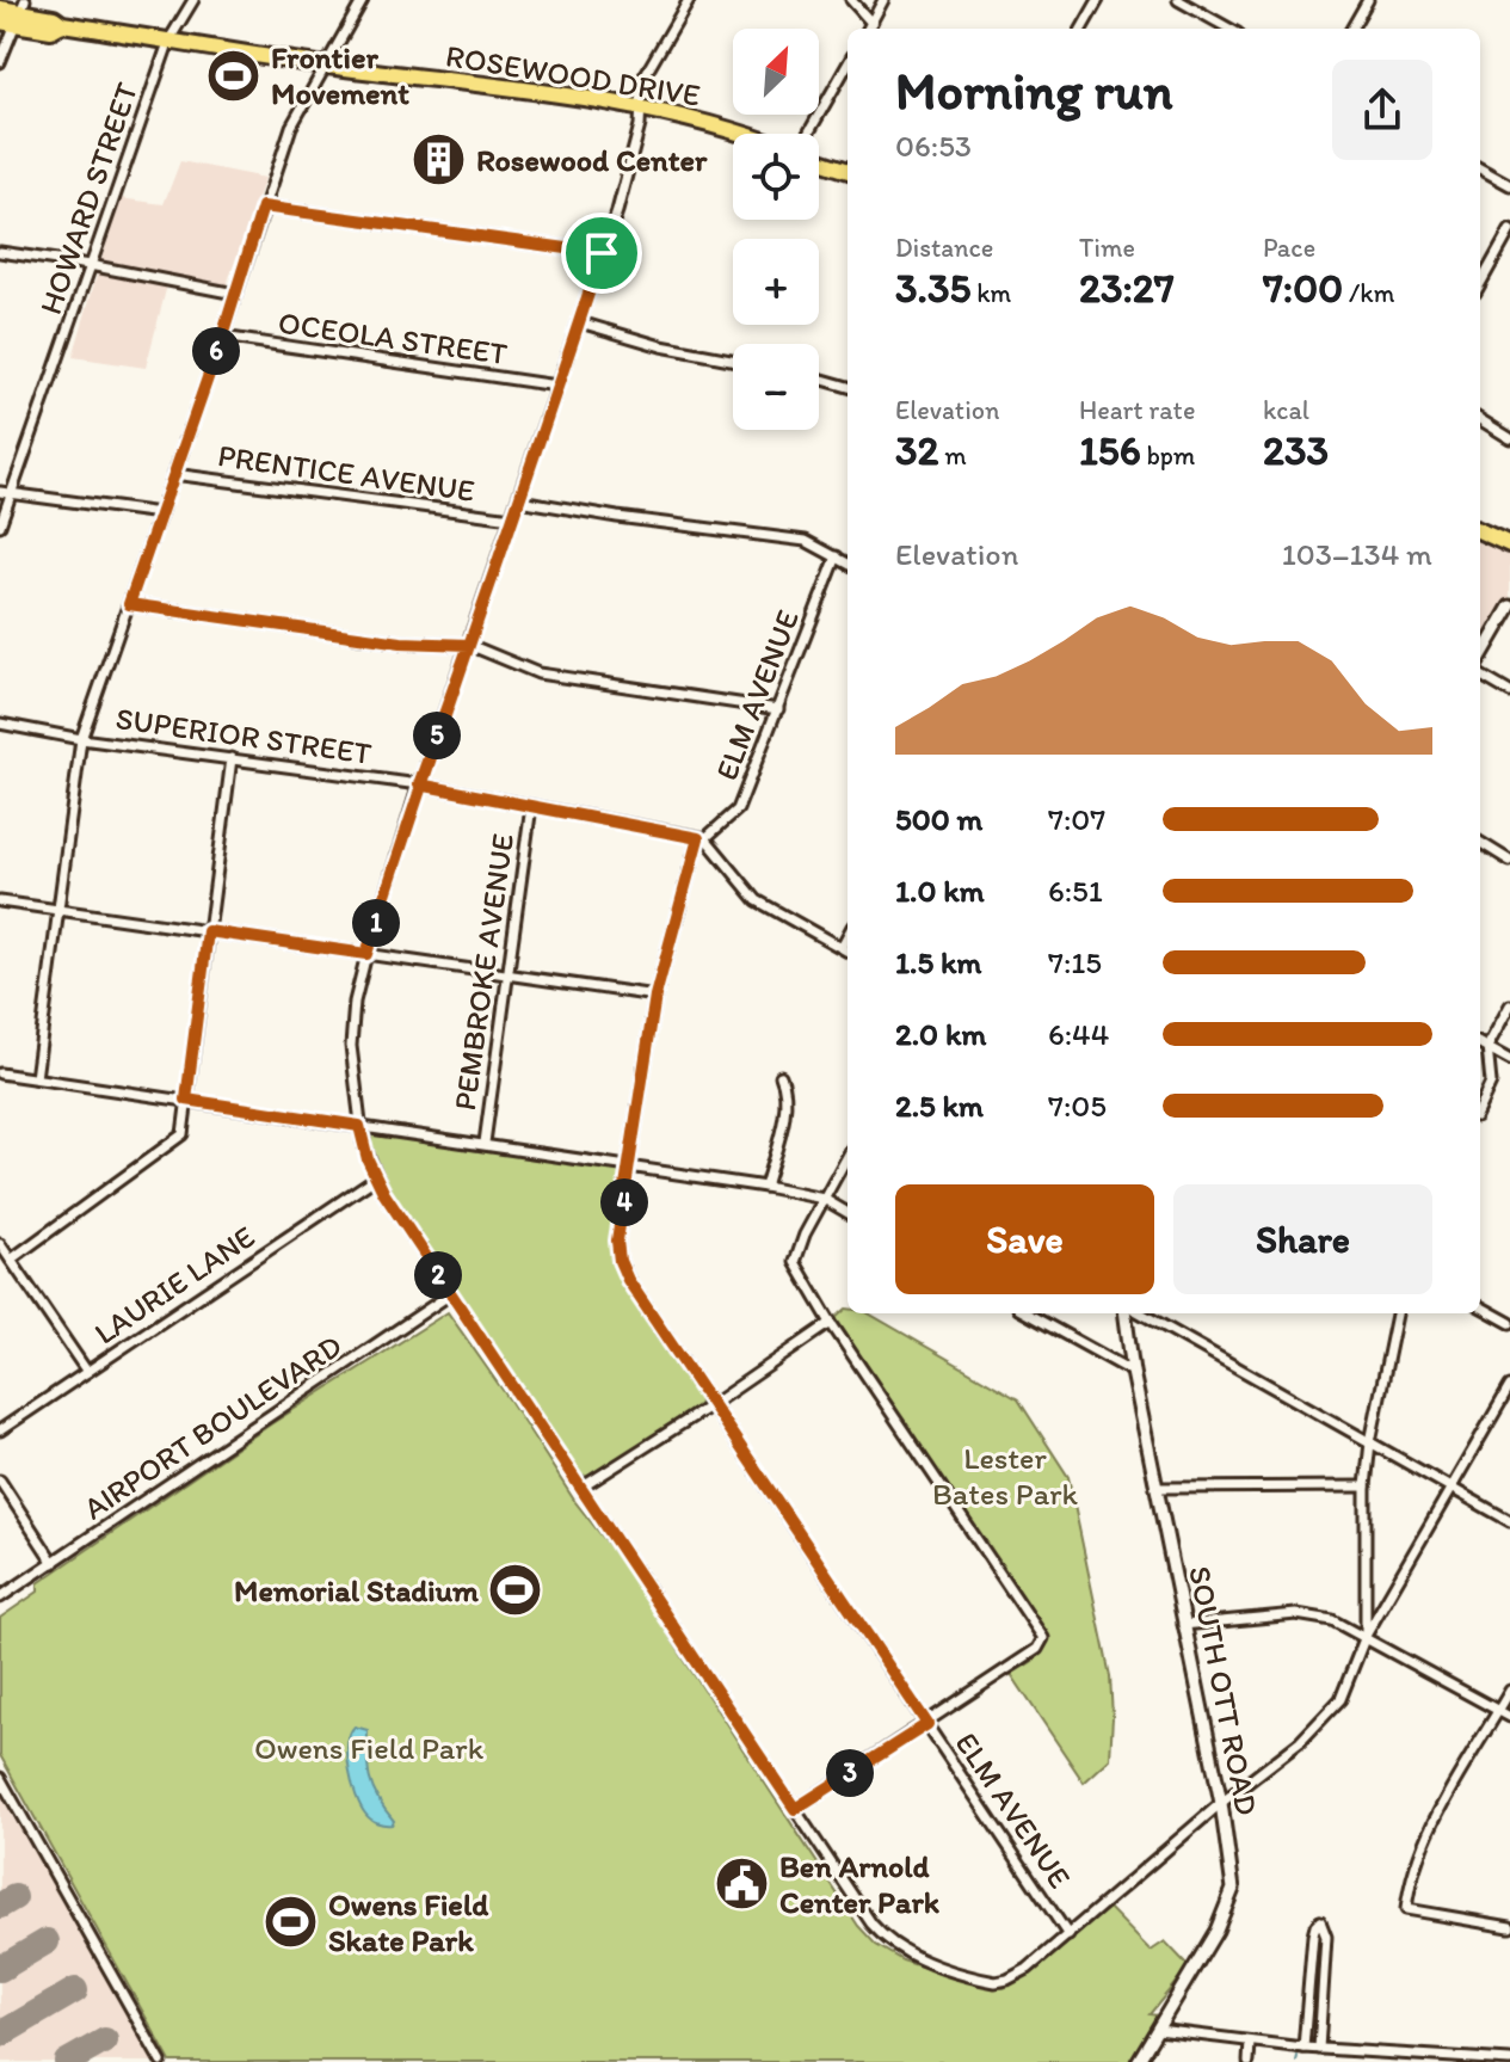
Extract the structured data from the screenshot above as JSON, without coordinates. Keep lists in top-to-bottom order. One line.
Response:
{"streets":{"main road":["ROSEWOOD DRIVE"],"street":["HOWARD STREET","OCEOLA STREET","PRENTICE AVENUE","ELM AVENUE","SUPERIOR STREET","PEMBROKE AVENUE","LAURIE LANE","AIRPORT BOULEVARD","SOUTH OTT ROAD"]},"crossings":[["ROSEWOOD DRIVE","HOWARD STREET"],["PRENTICE AVENUE","ELM AVENUE"],["ELM AVENUE","SUPERIOR STREET"],["SUPERIOR STREET","PEMBROKE AVENUE"]],"parks":["Lester Bates Park","Owens Field Park"],"places":{"sports":["Frontier Movement","Memorial Stadium","Owens Field Skate Park"],"building":["Rosewood Center"],"public building":["Ben Arnold Center Park"]},"north":"top right","page":{"map_buttons":["+","−"],"heading":["Morning run","06:53"],"stats":[["Distance","3.35 km"],["Time","23:27"],["Pace","7:00 /km"],["Elevation","32 m"],["Heart rate","156 bpm"],["kcal","233"]],"pins":["6","5","1","4","2","3"],"chart":["Elevation","103–134 m"],"list":[{"name":"500 m","note":"7:07"},{"name":"1.0 km","note":"6:51"},{"name":"1.5 km","note":"7:15"},{"name":"2.0 km","note":"6:44"},{"name":"2.5 km","note":"7:05"}],"buttons":["Save","Share"]}}
